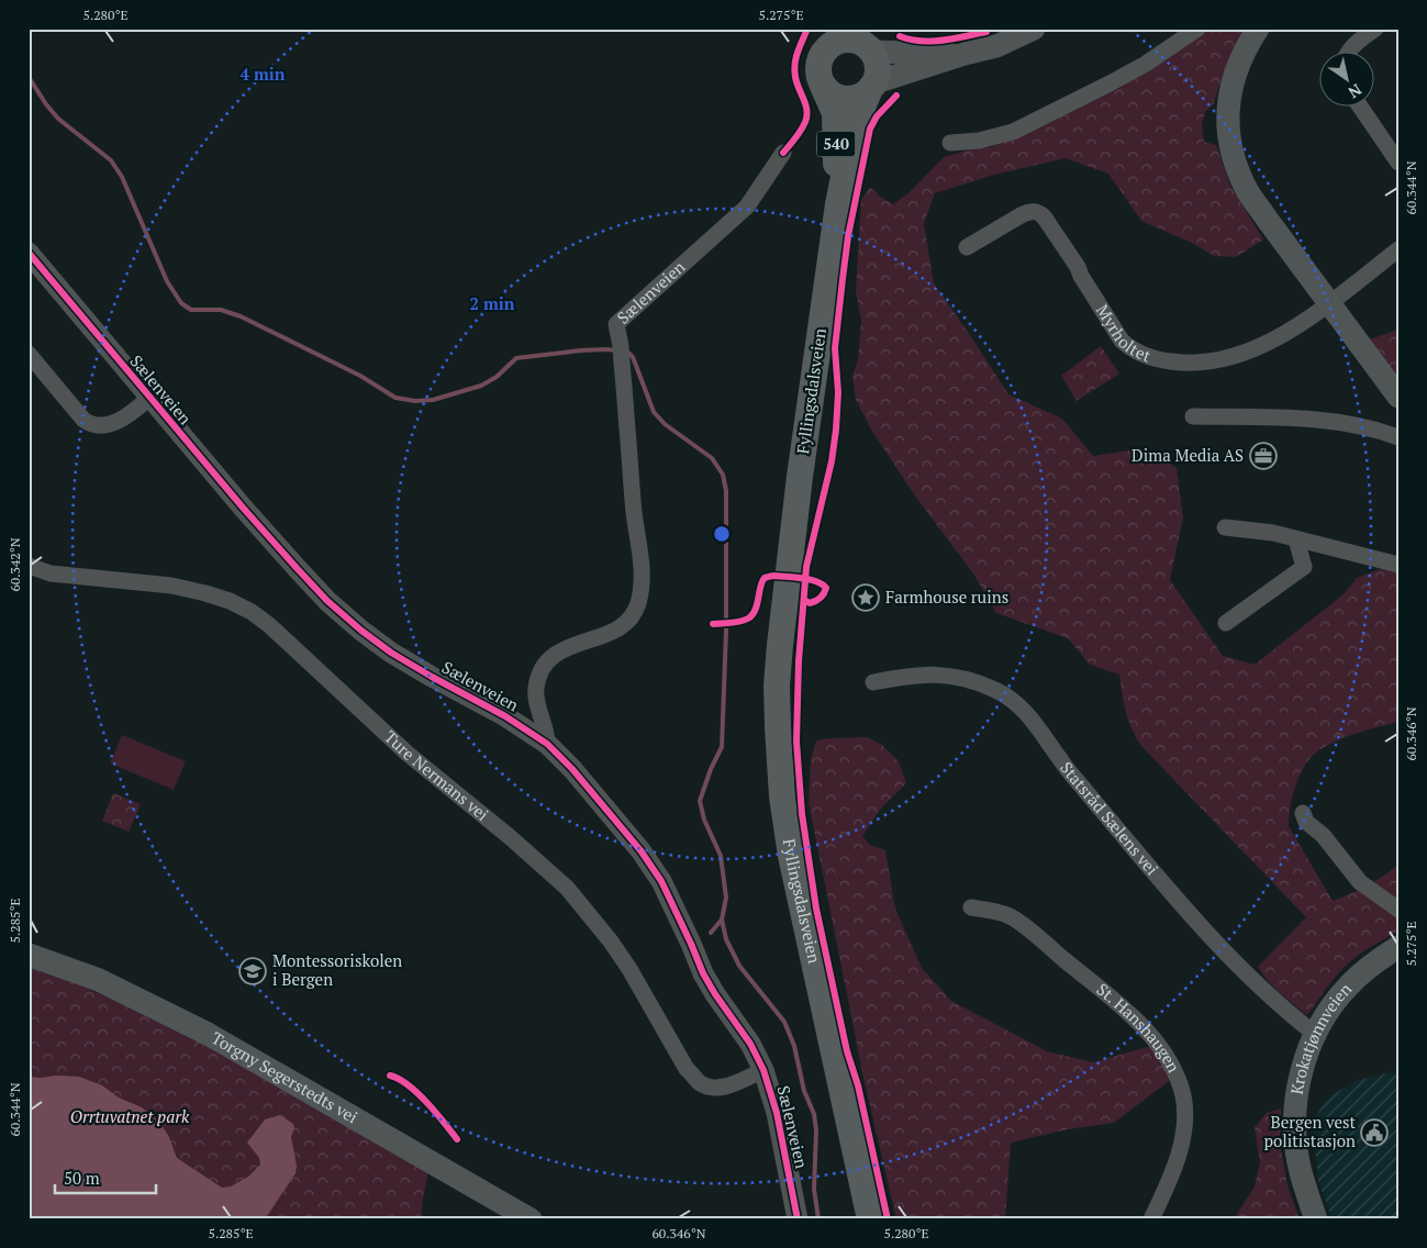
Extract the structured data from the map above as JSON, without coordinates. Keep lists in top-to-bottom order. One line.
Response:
{"streets":{"main road":["540","Fyllingsdalsveien","Krokatjønnveien","Torgny Segerstedts vei"],"street":["Sælenveien","Myrholtet","Ture Nermans vei","Statsråd Sælens vei","St. Hanshaugen"]},"crossings":[["540","Fyllingsdalsveien"],["Sælenveien","Ture Nermans vei"],["Statsråd Sælens vei","Krokatjønnveien"]],"parks":["Orrtuvatnet park"],"places":{"office":["Dima Media AS"],"place":["Farmhouse ruins"],"school or university":["Montessoriskolen i Bergen"],"public building":["Bergen vest politistasjon"]},"scale_bar":"50 m","north":"bottom right","coordinates":["5.280°E","5.275°E","60.344°N","60.342°N","60.346°N","5.285°E"],"rings":["4 min","2 min"]}
